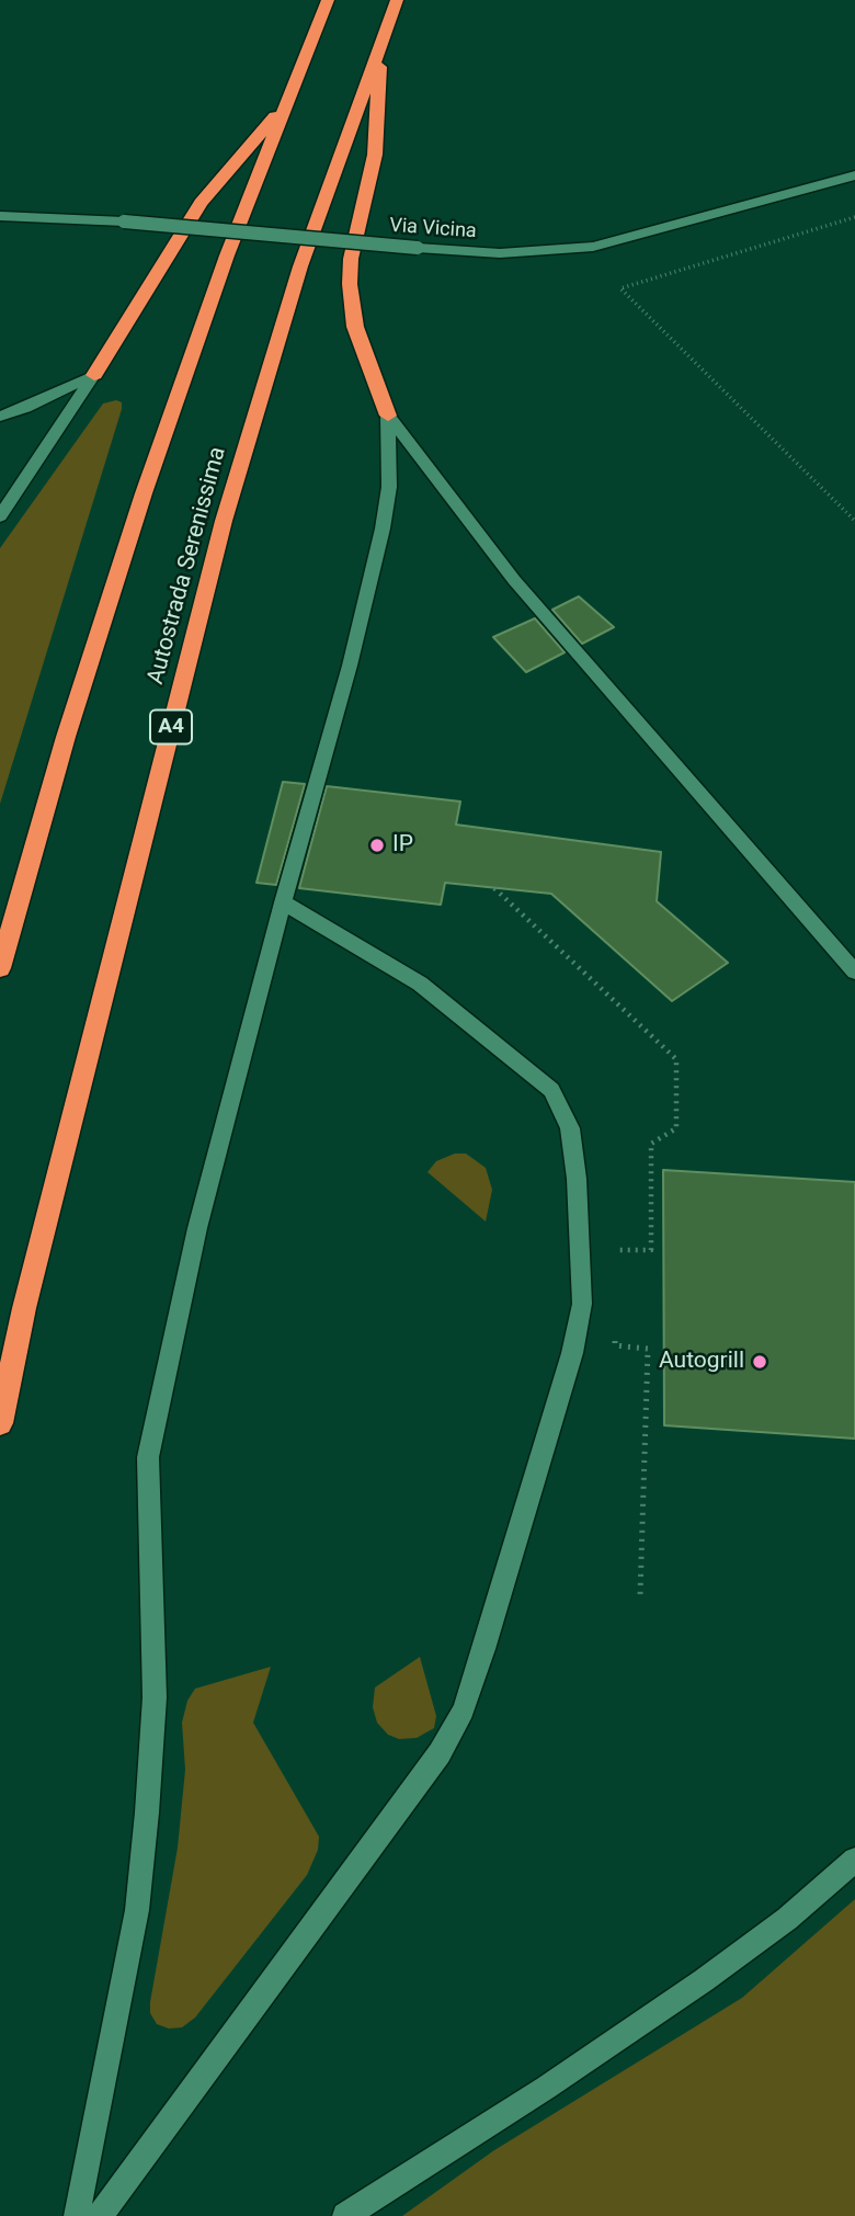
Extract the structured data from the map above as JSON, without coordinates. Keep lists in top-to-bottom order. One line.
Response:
{"streets":{"highway":["Autostrada Serenissima","A4"],"street":["Via Vicina"]},"places":["IP","Autogrill"]}
